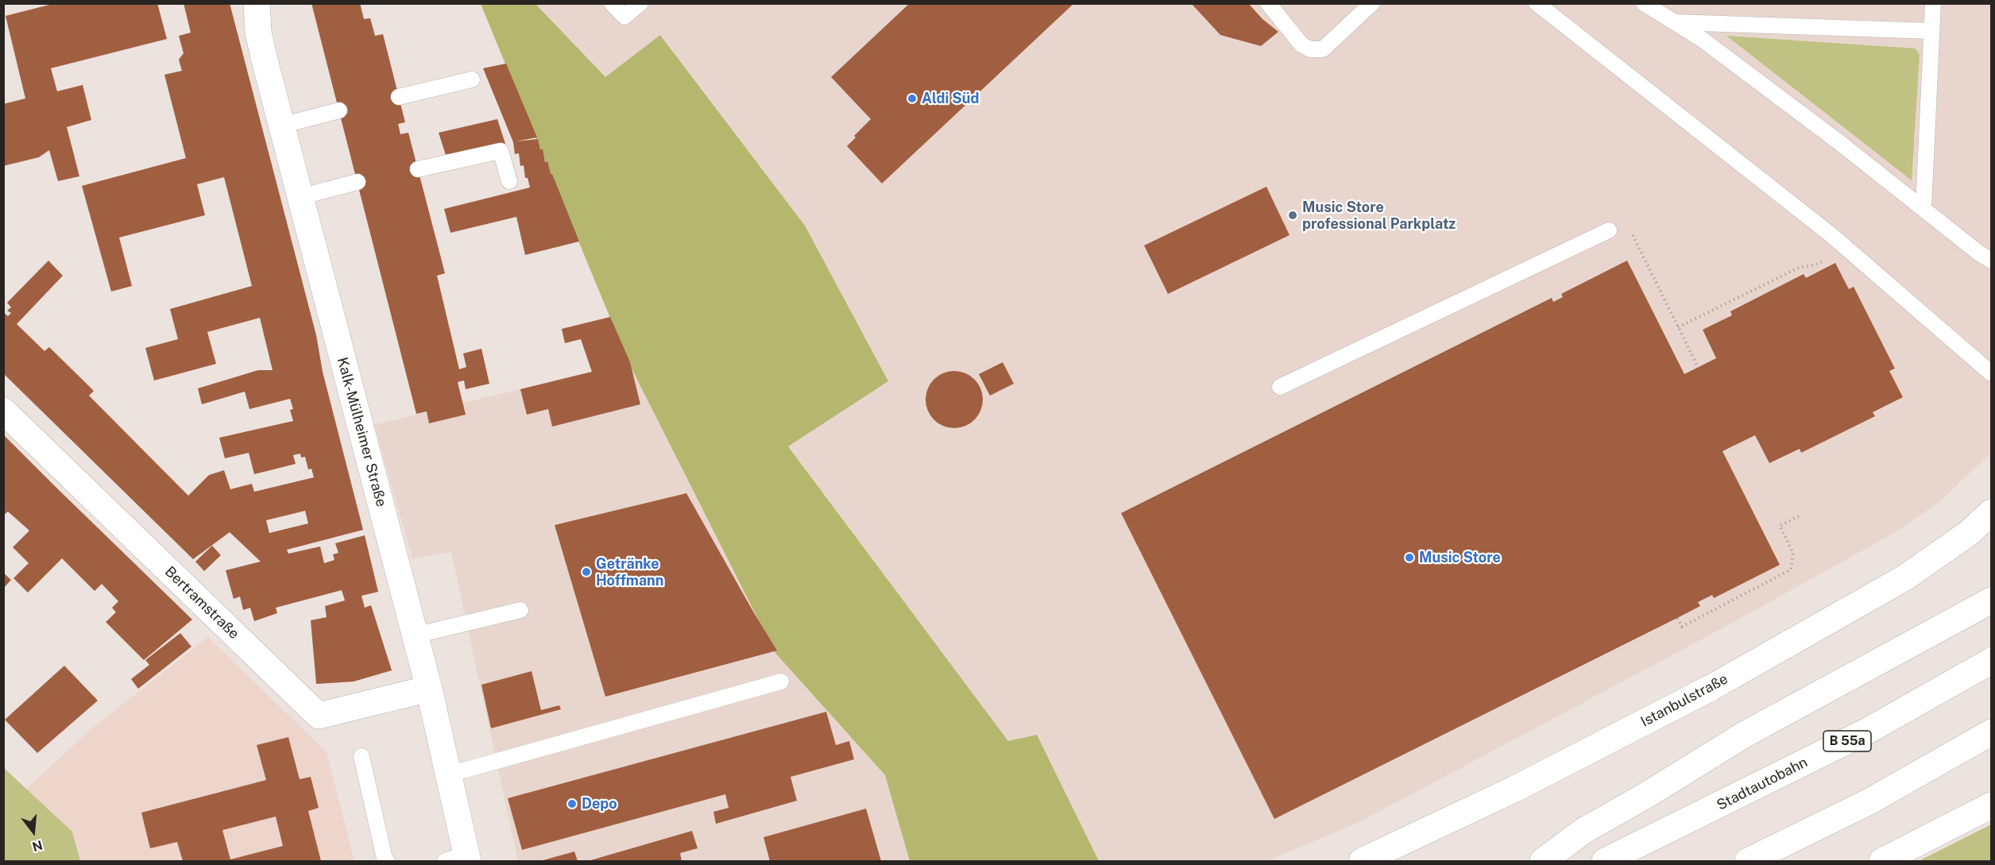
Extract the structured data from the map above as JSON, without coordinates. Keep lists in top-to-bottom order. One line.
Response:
{"streets":{"main road":["Kalk-Mülheimer Straße","Bertramstraße","Istanbulstraße","B 55a","Stadtautobahn"]},"crossings":[["Kalk-Mülheimer Straße","Bertramstraße"]],"places":["Aldi Süd","Music Store professional Parkplatz","Music Store","Getränke Hoffmann","Depo"],"north":"bottom"}
